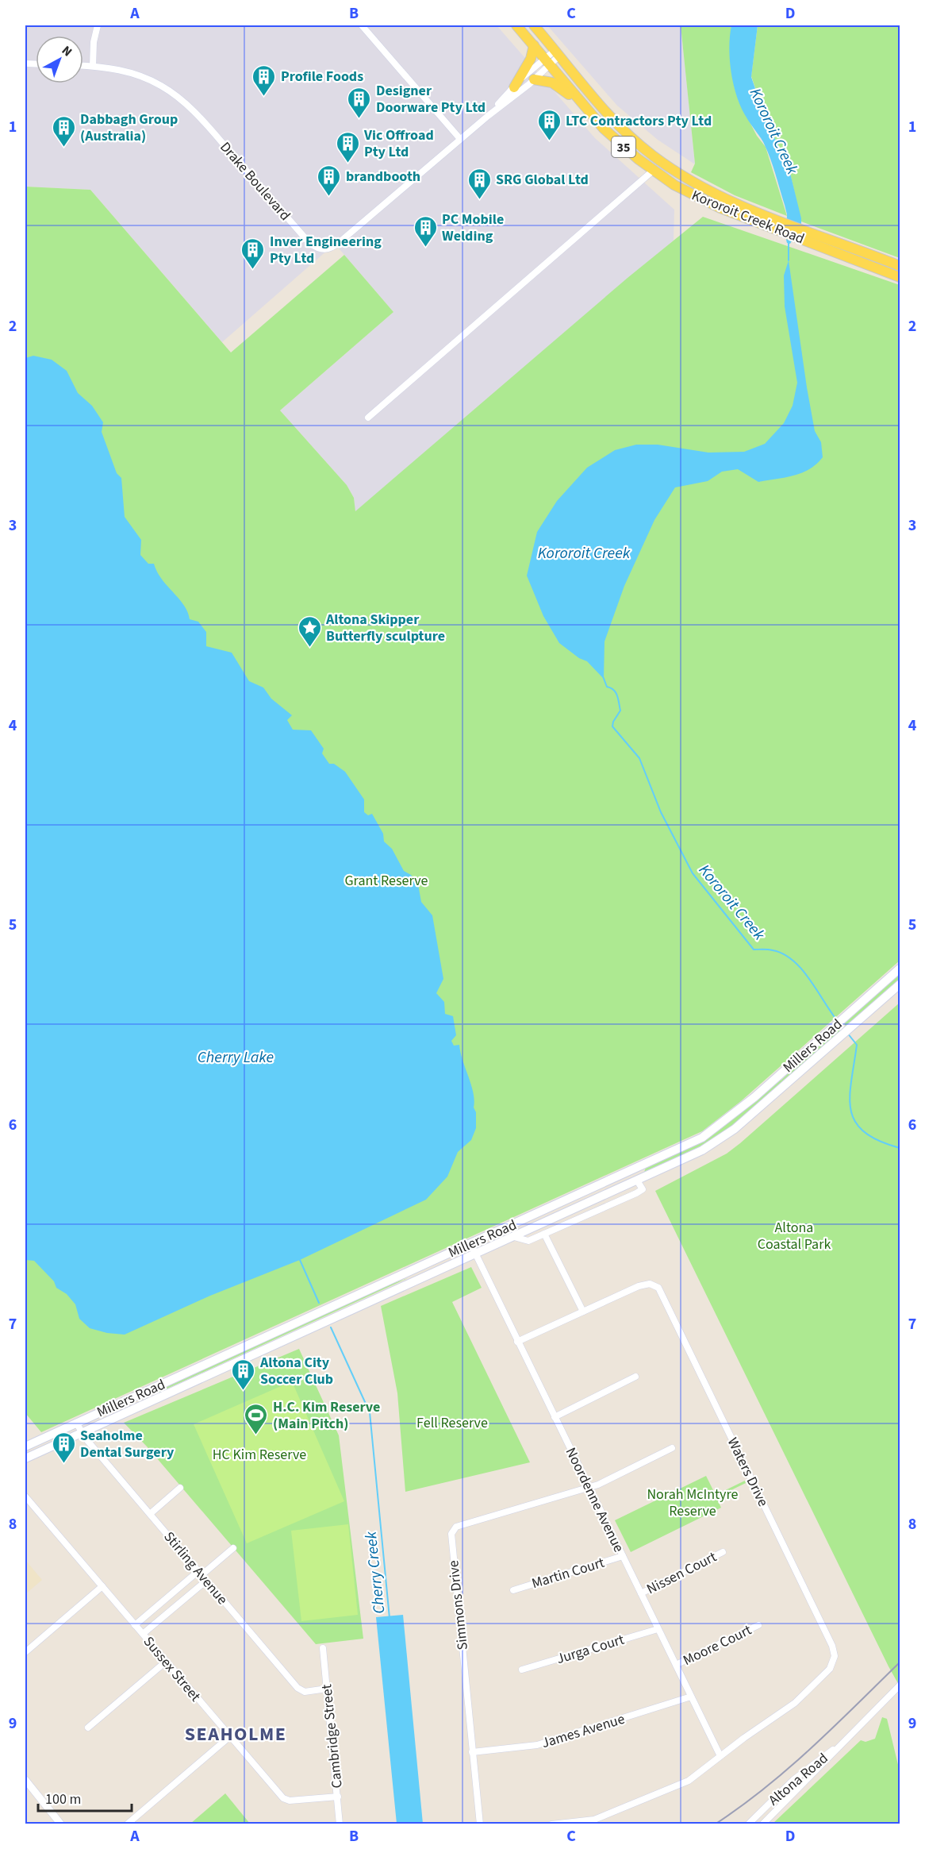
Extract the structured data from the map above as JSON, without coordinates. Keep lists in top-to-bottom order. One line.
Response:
{"streets":{"main road":["35","Kororoit Creek Road","Millers Road"],"street":["Drake Boulevard","Waters Drive","Noordenne Avenue","Stirling Avenue","Martin Court","Nissen Court","Simmons Drive","Moore Court","Jurga Court","Sussex Street","James Avenue","Cambridge Street","Altona Road"]},"crossings":[["Drake Boulevard","Kororoit Creek Road"],["Millers Road","Noordenne Avenue"],["Millers Road","Stirling Avenue"],["Waters Drive","Noordenne Avenue"],["Noordenne Avenue","Martin Court"],["Noordenne Avenue","Nissen Court"],["Noordenne Avenue","Simmons Drive"],["Noordenne Avenue","Moore Court"],["Noordenne Avenue","Jurga Court"],["Noordenne Avenue","James Avenue"],["Stirling Avenue","Cambridge Street"],["Simmons Drive","James Avenue"],["Sussex Street","Cambridge Street"]],"districts":["SEAHOLME"],"water":["Kororoit Creek","Cherry Lake","Cherry Creek"],"parks":["Grant Reserve","Altona Coastal Park","Fell Reserve","HC Kim Reserve","Norah McIntyre Reserve"],"places":{"building":["Profile Foods","Designer Doorware Pty Ltd","LTC Contractors Pty Ltd","Dabbagh Group (Australia)","Vic Offroad Pty Ltd","brandbooth","SRG Global Ltd","PC Mobile Welding","Inver Engineering Pty Ltd","Altona City Soccer Club","Seaholme Dental Surgery"],"place":["Altona Skipper Butterfly sculpture"],"sports":["H.C. Kim Reserve (Main Pitch)"]},"scale_bar":"100 m","north":"top right","grid":{"columns":["A","B","C","D"],"rows":["1","2","3","4","5","6","7","8","9"]}}
